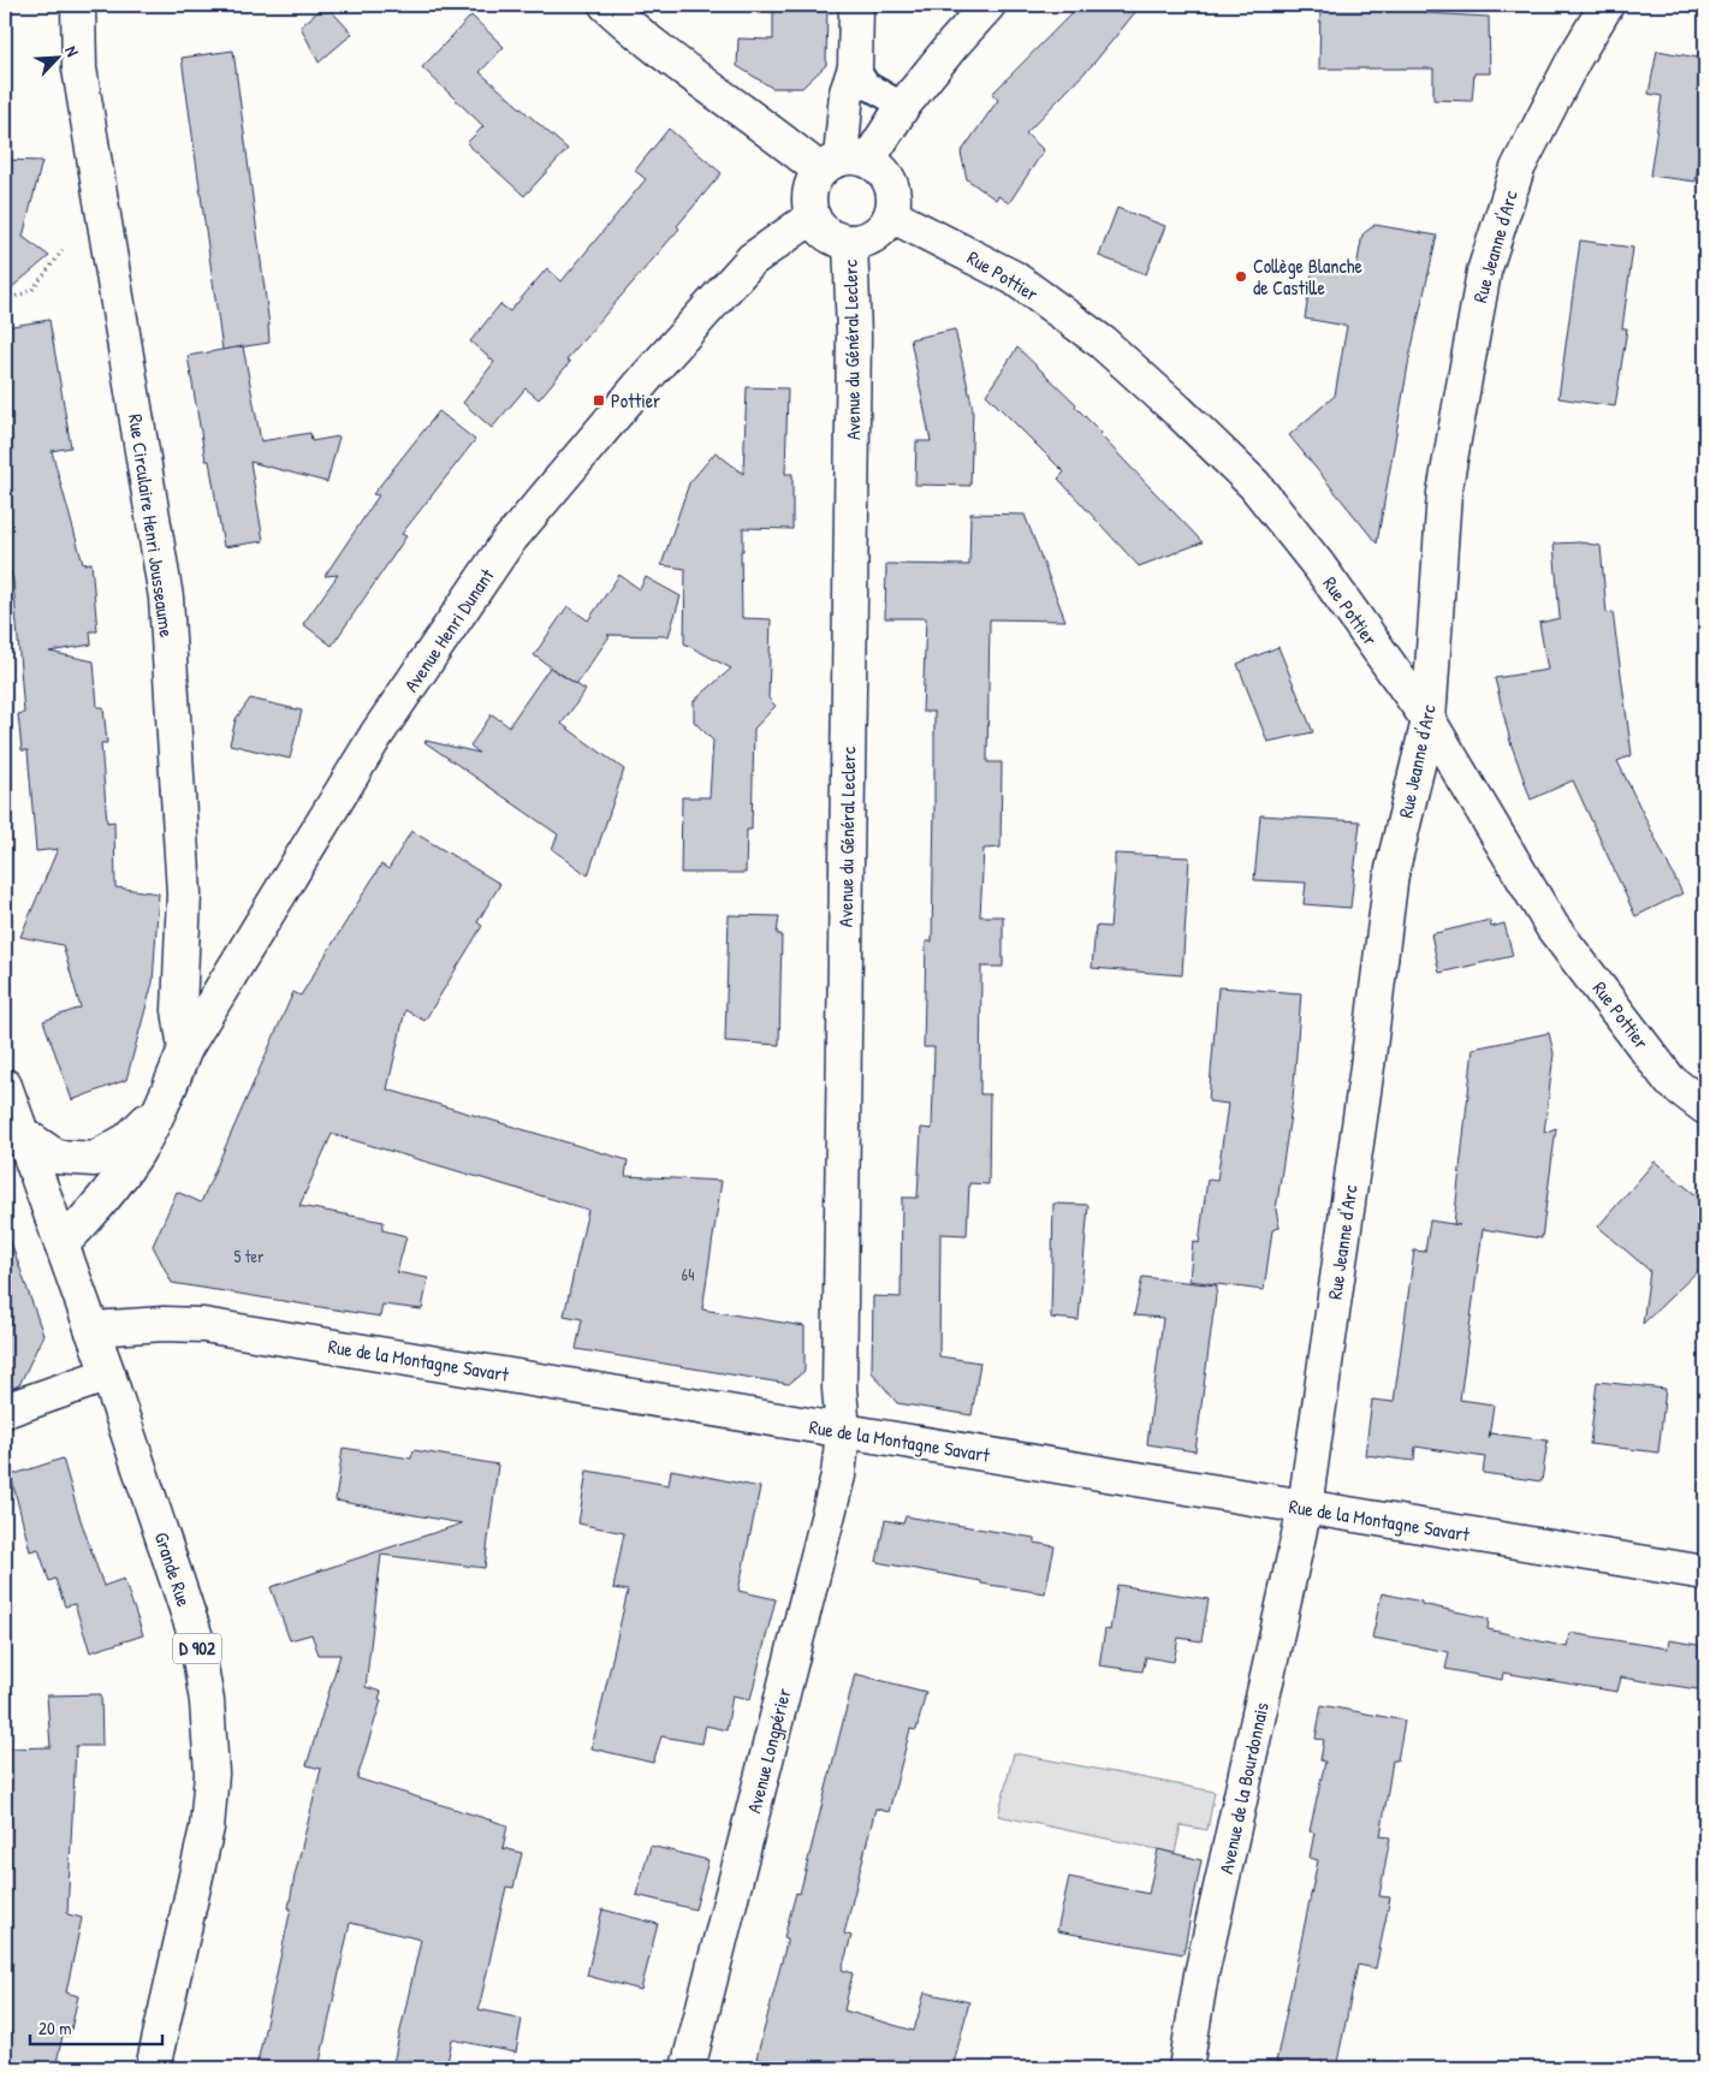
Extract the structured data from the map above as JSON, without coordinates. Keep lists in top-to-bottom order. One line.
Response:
{"streets":{"street":["Rue Jeanne d'Arc","Rue Pottier","Avenue du Général Leclerc","Rue Circulaire Henri Jousseaume","Avenue Henri Dunant","Rue de la Montagne Savart","Grande Rue","D 902","Avenue Longpérier","Avenue de la Bourdonnais"]},"crossings":[["Rue Jeanne d'Arc","Rue Pottier"],["Rue Jeanne d'Arc","Rue de la Montagne Savart"],["Rue Jeanne d'Arc","Avenue de la Bourdonnais"],["Rue Pottier","Avenue du Général Leclerc"],["Rue Pottier","Avenue Henri Dunant"],["Avenue du Général Leclerc","Avenue Henri Dunant"],["Avenue du Général Leclerc","Rue de la Montagne Savart"],["Avenue du Général Leclerc","Avenue Longpérier"],["Rue Circulaire Henri Jousseaume","Avenue Henri Dunant"],["Avenue Henri Dunant","Grande Rue"],["Rue de la Montagne Savart","Grande Rue"],["Rue de la Montagne Savart","Avenue Longpérier"],["Rue de la Montagne Savart","Avenue de la Bourdonnais"]],"places":{"other":["Collège Blanche de Castille"],"transit":["Pottier"]},"house_numbers":["5 ter","64"],"scale_bar":"20 m","north":"top right"}
